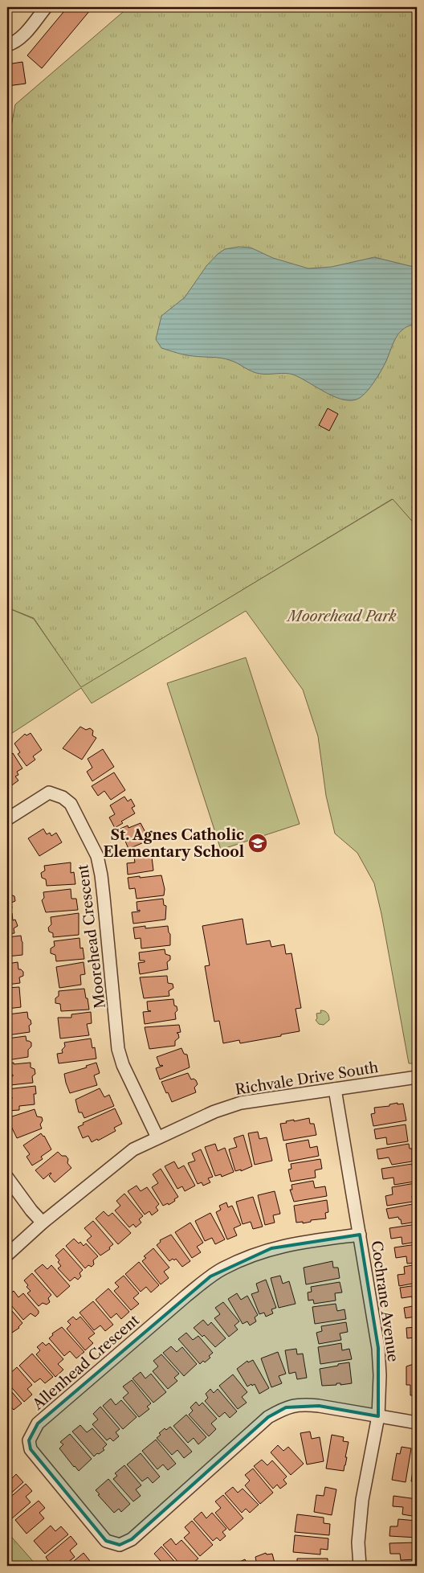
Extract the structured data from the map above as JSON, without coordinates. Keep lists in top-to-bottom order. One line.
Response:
{"streets":{"street":["Moorehead Crescent","Richvale Drive South","Cochrane Avenue","Allenhead Crescent"]},"crossings":[["Moorehead Crescent","Richvale Drive South"],["Richvale Drive South","Cochrane Avenue"],["Cochrane Avenue","Allenhead Crescent"]],"parks":["Moorehead Park"],"places":{"school or university":["St. Agnes Catholic Elementary School"]}}
